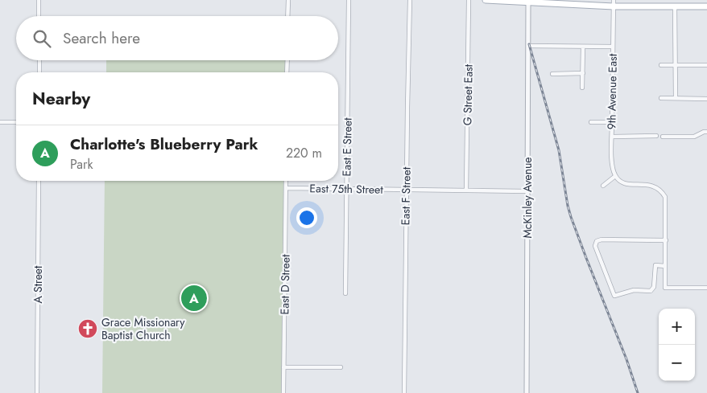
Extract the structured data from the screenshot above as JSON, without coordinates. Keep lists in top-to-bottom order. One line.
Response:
{"streets":{"street":["9th Avenue East","G Street East","East E Street","East 75th Street","East F Street","McKinley Avenue","A Street","East D Street"]},"crossings":[["G Street East","East 75th Street"],["East E Street","East 75th Street"],["East 75th Street","East F Street"],["East 75th Street","McKinley Avenue"],["East 75th Street","East D Street"]],"places":{"church":["Grace Missionary Baptist Church"]},"page":{"search":"Search here","heading":"Nearby","list":[{"mark":"A","name":"Charlotte's Blueberry Park","note":"Park","value":"220 m"}],"pins":"A","map_buttons":["+","−"]}}
